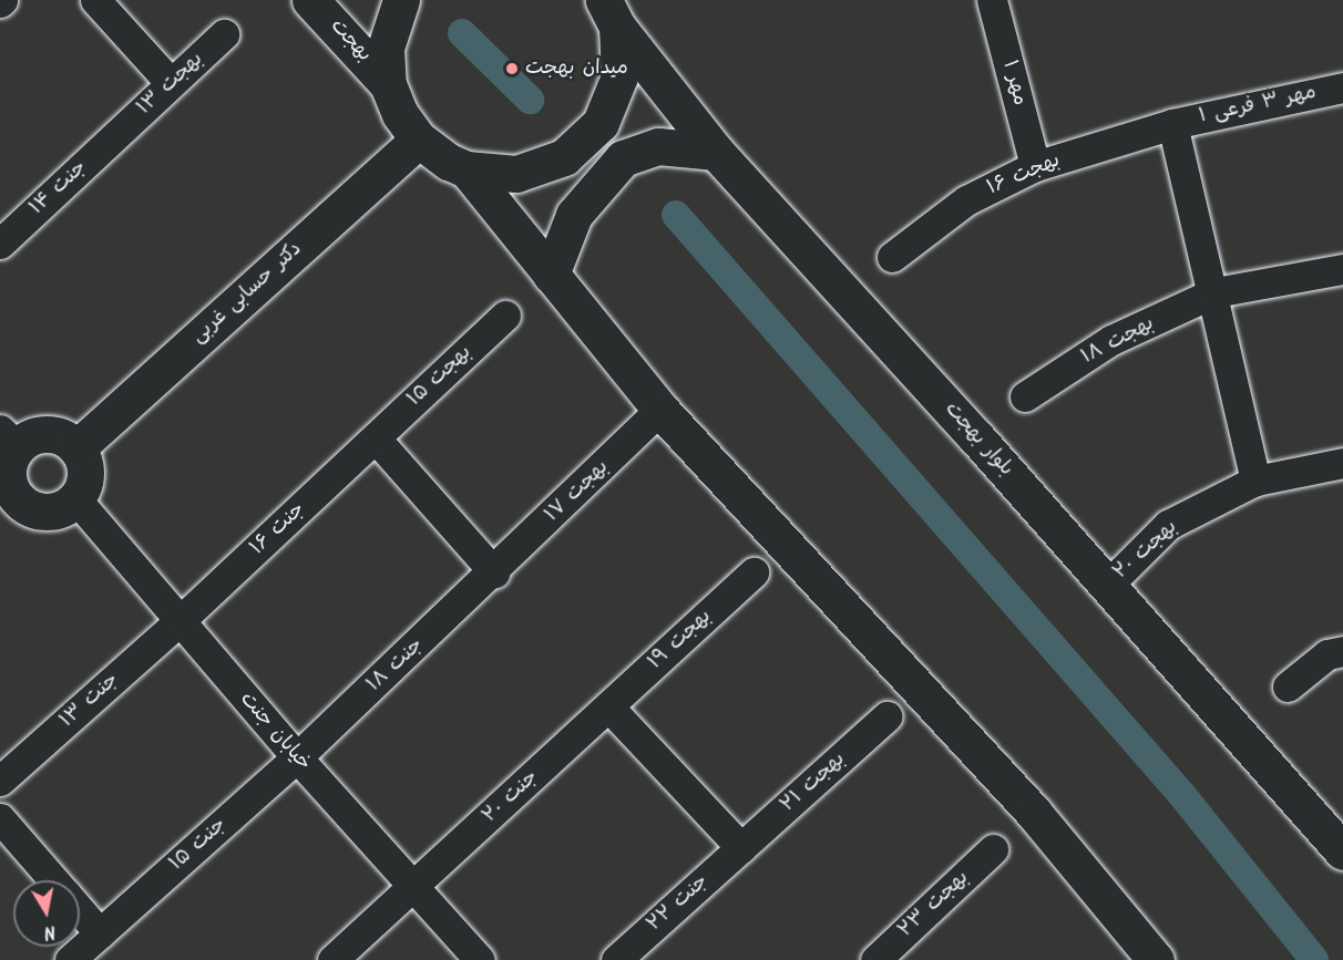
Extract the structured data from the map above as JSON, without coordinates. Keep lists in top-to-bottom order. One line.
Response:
{"streets":{"main road":["بهجت","دکتر حسابی غربی","بلوار بهجت"],"street":["مهر ۱","بهجت ۱۳","مهر ۳ فرعی ۱","بهجت ۱۶","جنت ۱۴","بهجت ۱۸","بهجت ۱۵","بهجت ۱۷","جنت ۱۶","بهجت ۲۰","بهجت ۱۹","جنت ۱۸","جنت ۱۳","خیابان جنت","بهجت ۲۱","جنت ۲۰","جنت ۱۵","جنت ۲۲","بهجت ۲۳"]},"crossings":[["مهر ۱","بهجت ۱۶"],["بهجت ۱۳","جنت ۱۴"],["مهر ۳ فرعی ۱","بهجت ۱۶"],["دکتر حسابی غربی","خیابان جنت"],["بهجت ۱۵","جنت ۱۶"],["بلوار بهجت","بهجت ۲۰"],["بهجت ۱۷","جنت ۱۸"],["جنت ۱۶","جنت ۱۳"],["جنت ۱۶","خیابان جنت"],["بهجت ۱۹","جنت ۲۰"],["جنت ۱۸","خیابان جنت"],["جنت ۱۸","جنت ۱۵"],["جنت ۱۳","خیابان جنت"],["خیابان جنت","جنت ۲۰"],["خیابان جنت","جنت ۱۵"],["بهجت ۲۱","جنت ۲۲"]],"places":["میدان بهجت"],"north":"bottom"}
